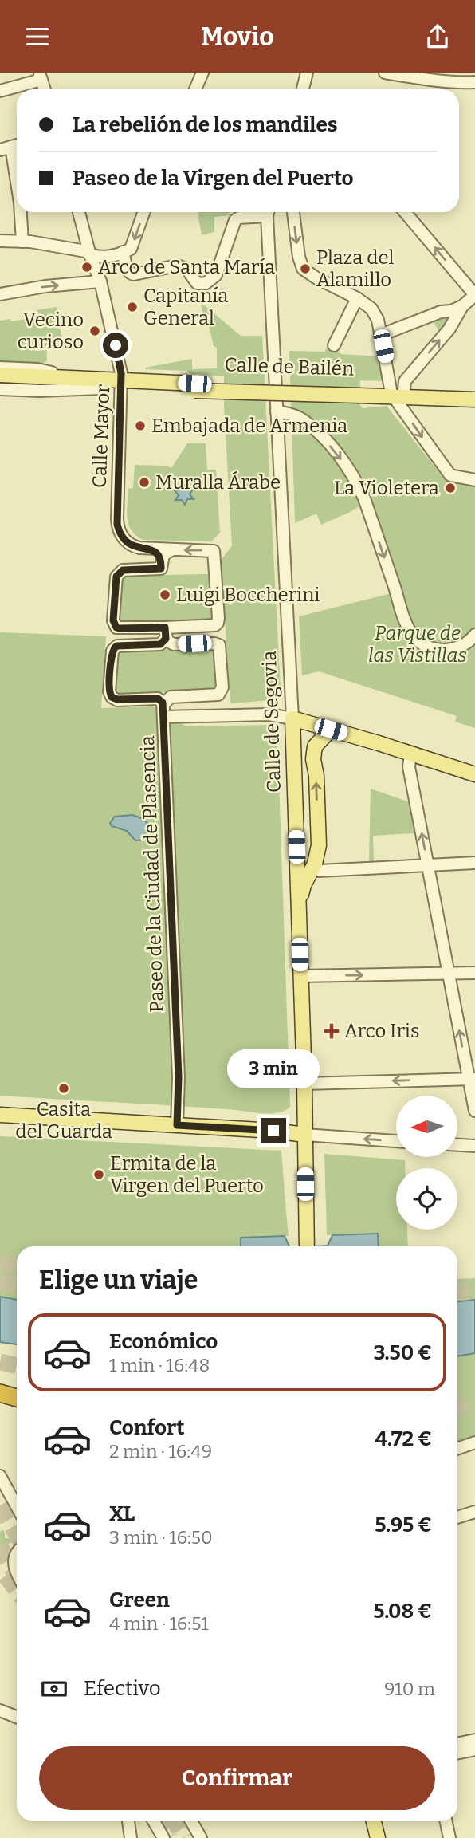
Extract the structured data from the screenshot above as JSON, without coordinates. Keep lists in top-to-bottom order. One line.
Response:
{"streets":{"main road":["Calle de Bailén","Calle de Segovia"],"street":["Calle Mayor","Paseo de la Ciudad de Plasencia"]},"crossings":[["Calle de Bailén","Calle Mayor"],["Calle de Segovia","Paseo de la Ciudad de Plasencia"]],"parks":["Parque de las Vistillas"],"places":{"other":["Arco de Santa María","Plaza del Alamillo","Capitanía General","Vecino curioso","Embajada de Armenia","Muralla Árabe","La Violetera","Luigi Boccherini","Casita del Guarda","Ermita de la Virgen del Puerto"],"health":["Arco Iris"]},"north":"left","page":{"header":"Movio","banner":["La rebelión de los mandiles","Paseo de la Virgen del Puerto"],"bubble":"3 min","heading":"Elige un viaje","list":[{"name":"Económico","note":"1 min · 16:48","value":"3.50 €"},{"name":"Confort","note":"2 min · 16:49","value":"4.72 €"},{"name":"XL","note":"3 min · 16:50","value":"5.95 €"},{"name":"Green","note":"4 min · 16:51","value":"5.08 €"}],"pay":["Efectivo","910 m"],"buttons":"Confirmar"}}
